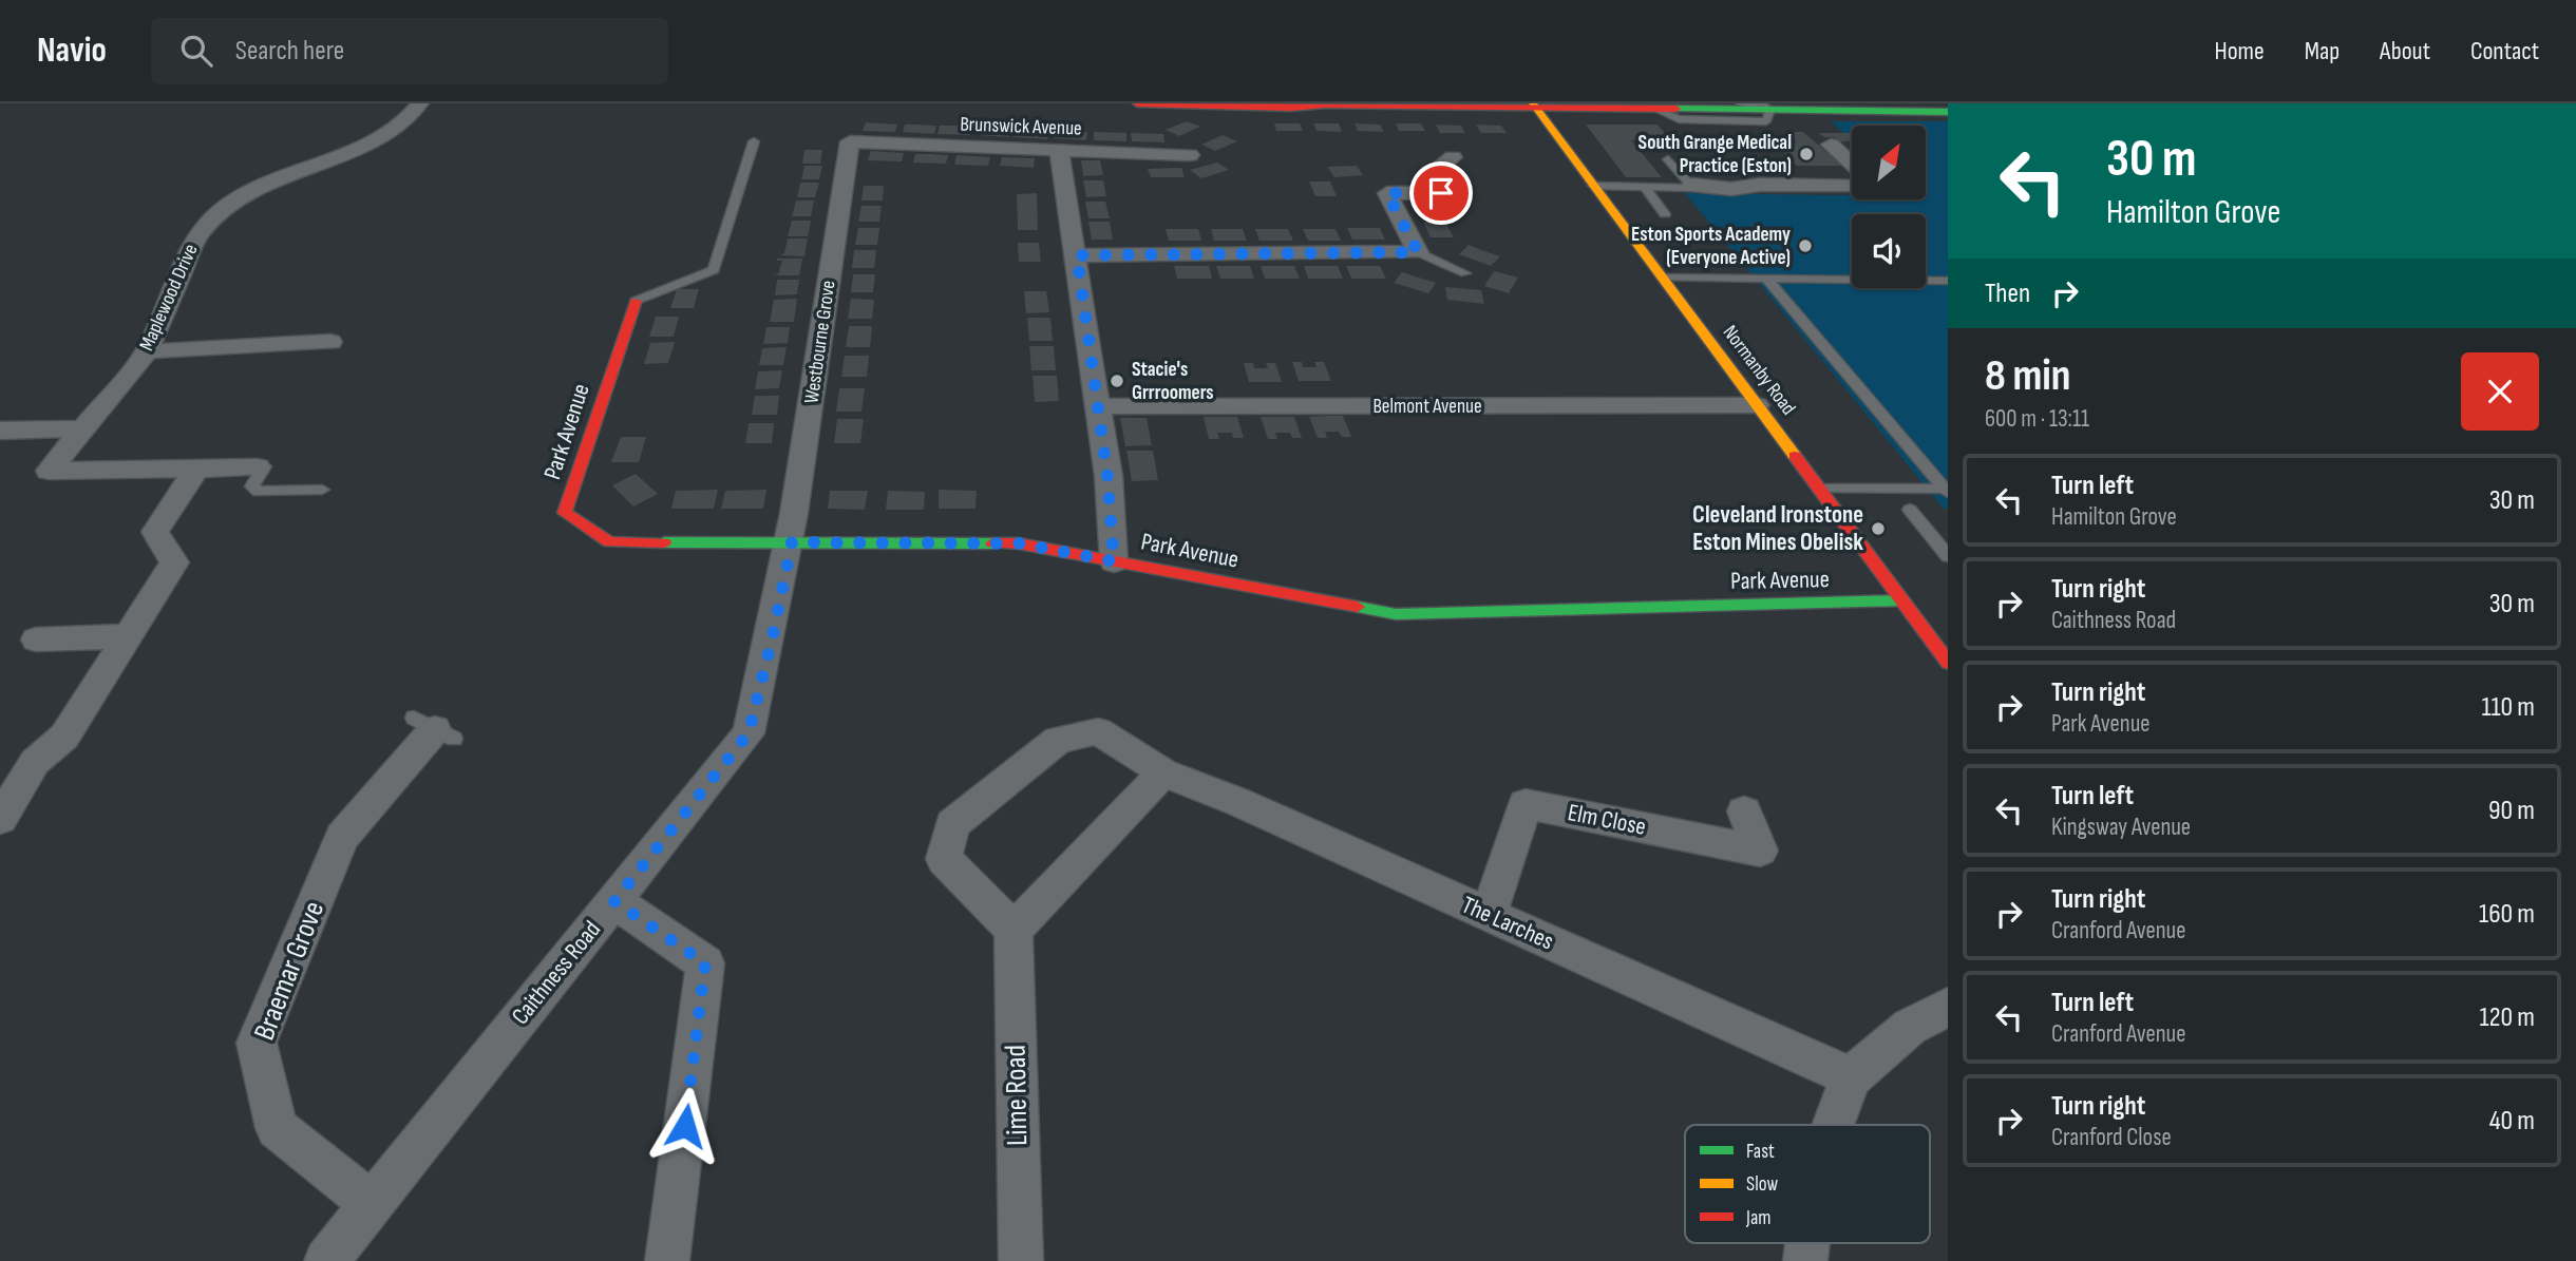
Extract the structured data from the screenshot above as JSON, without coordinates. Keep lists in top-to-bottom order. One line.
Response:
{"streets":{"street":["Brunswick Avenue","Maplewood Drive","Westbourne Grove","Normanby Road","Belmont Avenue","Park Avenue","Elm Close","The Larches","Braemar Grove","Caithness Road","Lime Road"]},"crossings":[["Brunswick Avenue","Westbourne Grove"],["Westbourne Grove","Park Avenue"],["Westbourne Grove","Caithness Road"],["Normanby Road","Belmont Avenue"],["Normanby Road","Park Avenue"],["Park Avenue","Caithness Road"],["Elm Close","The Larches"],["The Larches","Lime Road"],["Braemar Grove","Caithness Road"]],"places":["South Grange Medical Practice (Eston)","Eston Sports Academy (Everyone Active)","Stacie's Grrroomers","Cleveland Ironstone Eston Mines Obelisk"],"legend":["Fast","Slow","Jam"],"north":"top right","page":{"header":"Navio","search":"Search here","nav":["Home","Map","About","Contact"],"turn":["30 m","Hamilton Grove"],"then":"Then","heading":["8 min","600 m · 13:11"],"list":[{"name":"Turn left","note":"Hamilton Grove","value":"30 m"},{"name":"Turn right","note":"Caithness Road","value":"30 m"},{"name":"Turn right","note":"Park Avenue","value":"110 m"},{"name":"Turn left","note":"Kingsway Avenue","value":"90 m"},{"name":"Turn right","note":"Cranford Avenue","value":"160 m"},{"name":"Turn left","note":"Cranford Avenue","value":"120 m"},{"name":"Turn right","note":"Cranford Close","value":"40 m"}]}}
